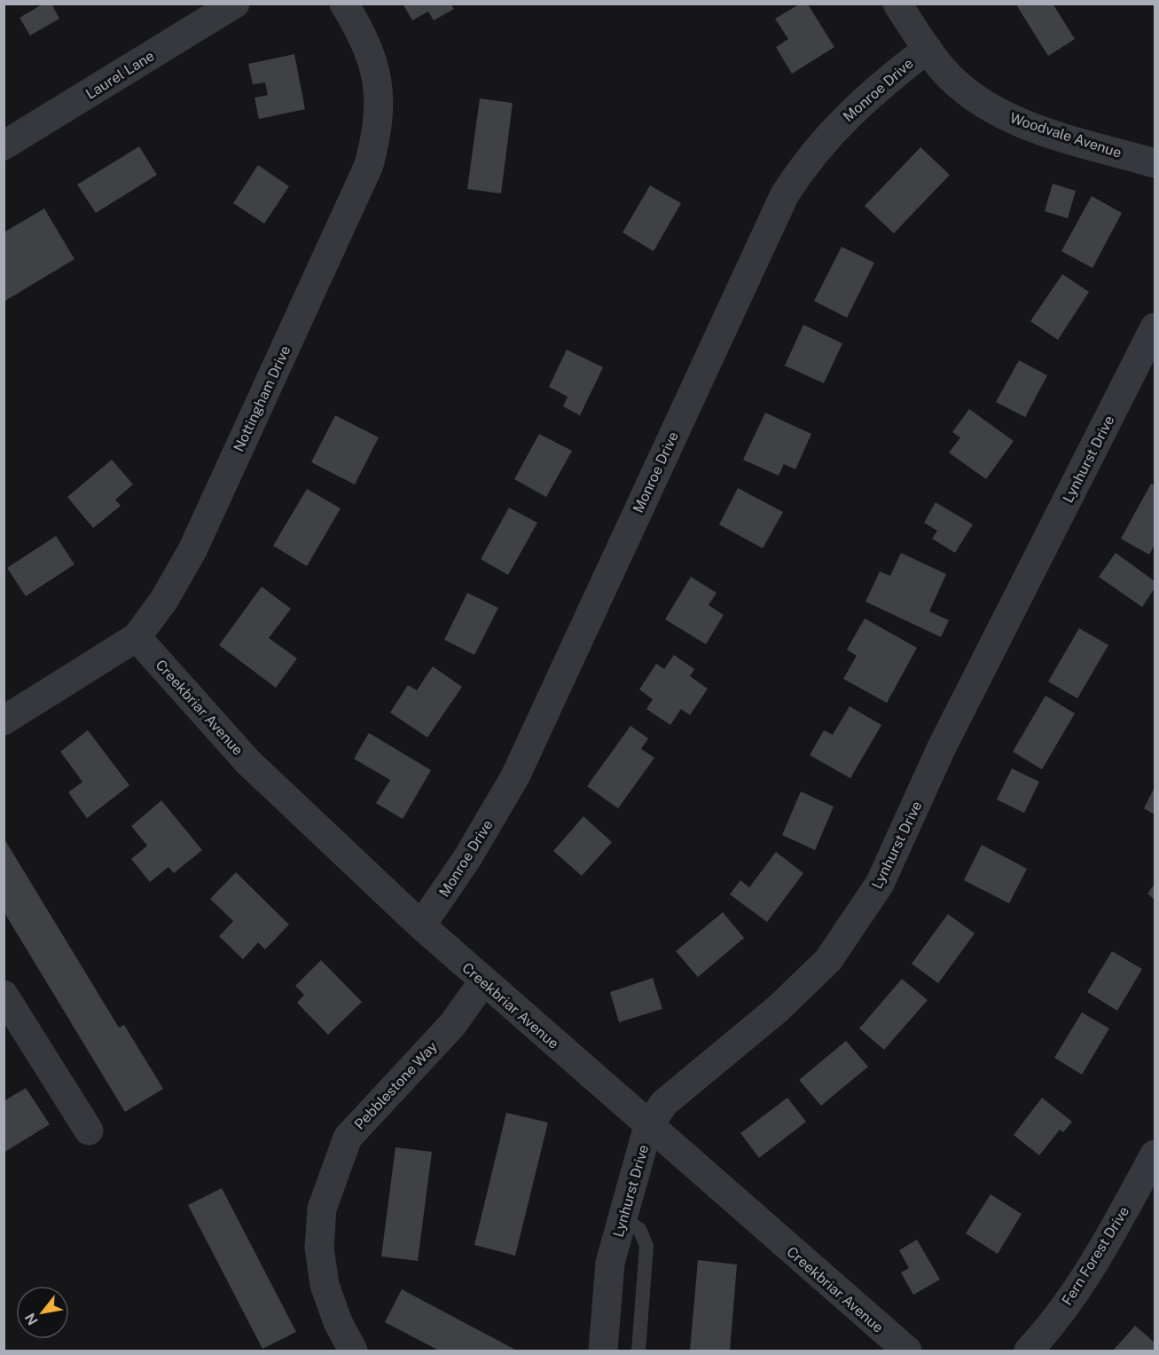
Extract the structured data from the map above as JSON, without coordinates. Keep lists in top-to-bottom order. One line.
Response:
{"streets":{"street":["Laurel Lane","Monroe Drive","Woodvale Avenue","Nottingham Drive","Lynhurst Drive","Creekbriar Avenue","Pebblestone Way","Fern Forest Drive"]},"crossings":[["Monroe Drive","Woodvale Avenue"],["Monroe Drive","Creekbriar Avenue"],["Nottingham Drive","Creekbriar Avenue"],["Lynhurst Drive","Creekbriar Avenue"],["Creekbriar Avenue","Pebblestone Way"]],"north":"bottom left"}
